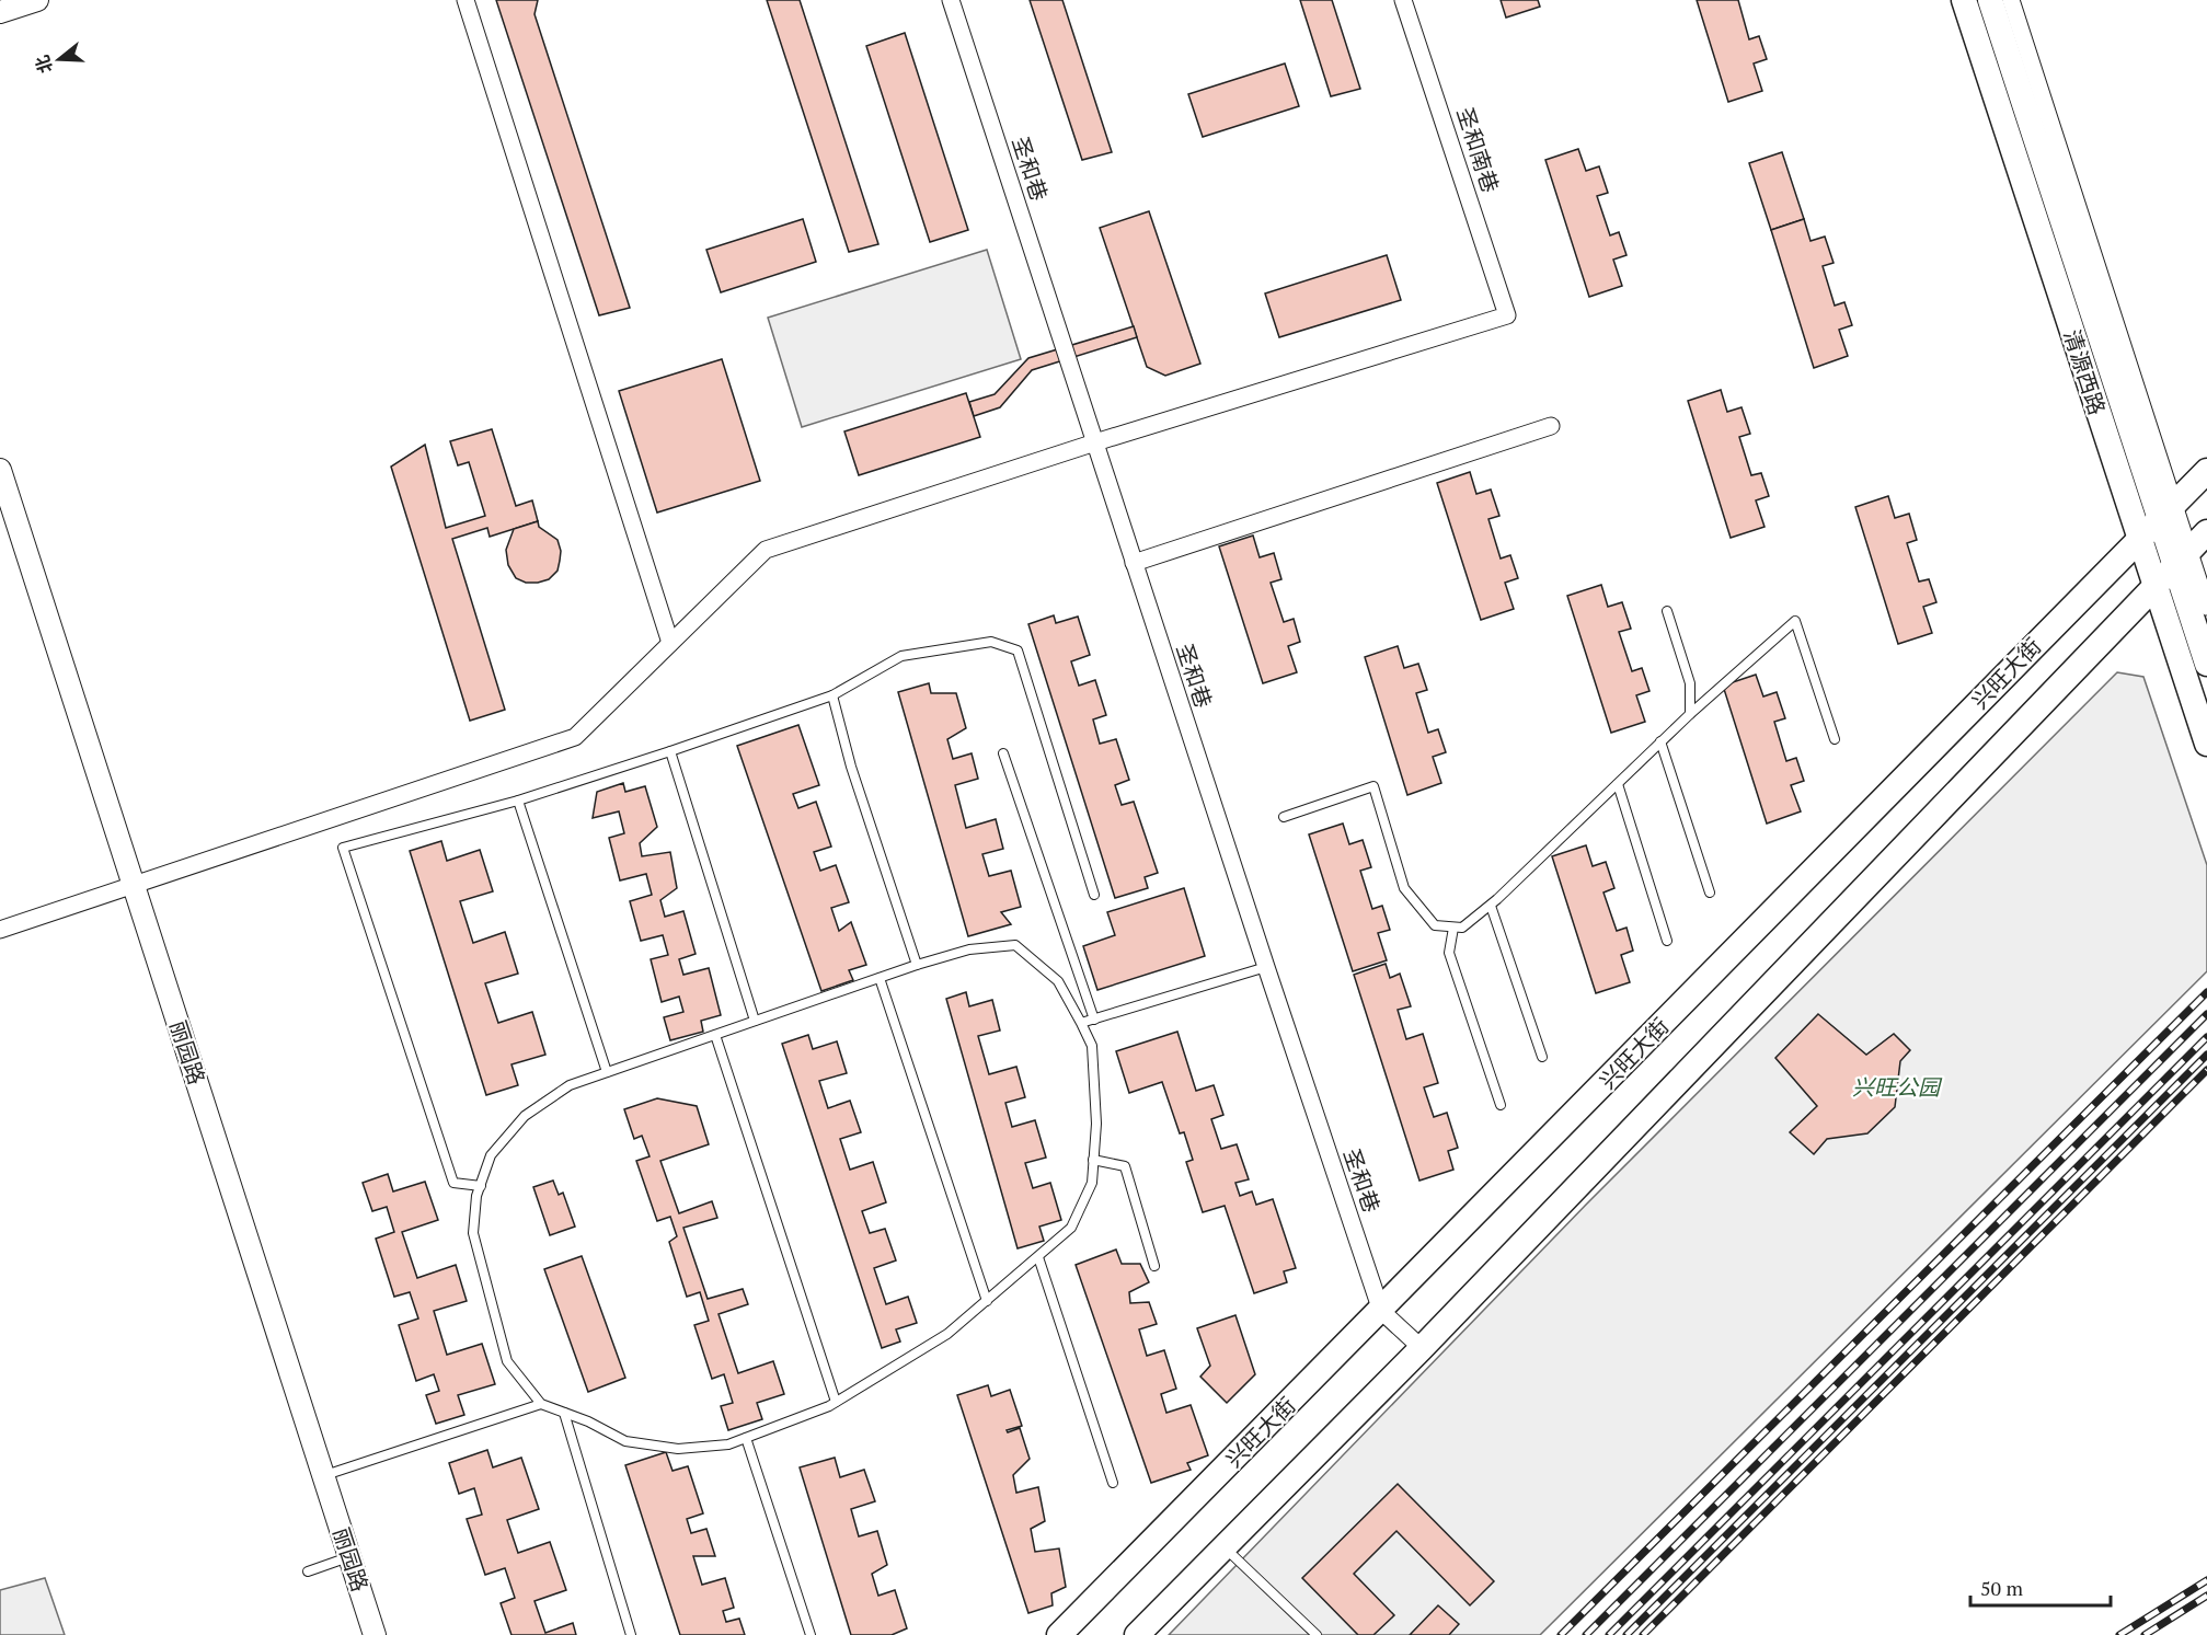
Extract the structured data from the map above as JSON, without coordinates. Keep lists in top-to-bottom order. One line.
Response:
{"streets":{"main road":["清源西路","兴旺大街"],"street":["圣和南巷","圣和巷","丽园路"]},"crossings":[["圣和南巷","圣和巷"],["圣和巷","兴旺大街"],["清源西路","兴旺大街"]],"parks":["兴旺公园"],"scale_bar":"50 m","north":"left"}
